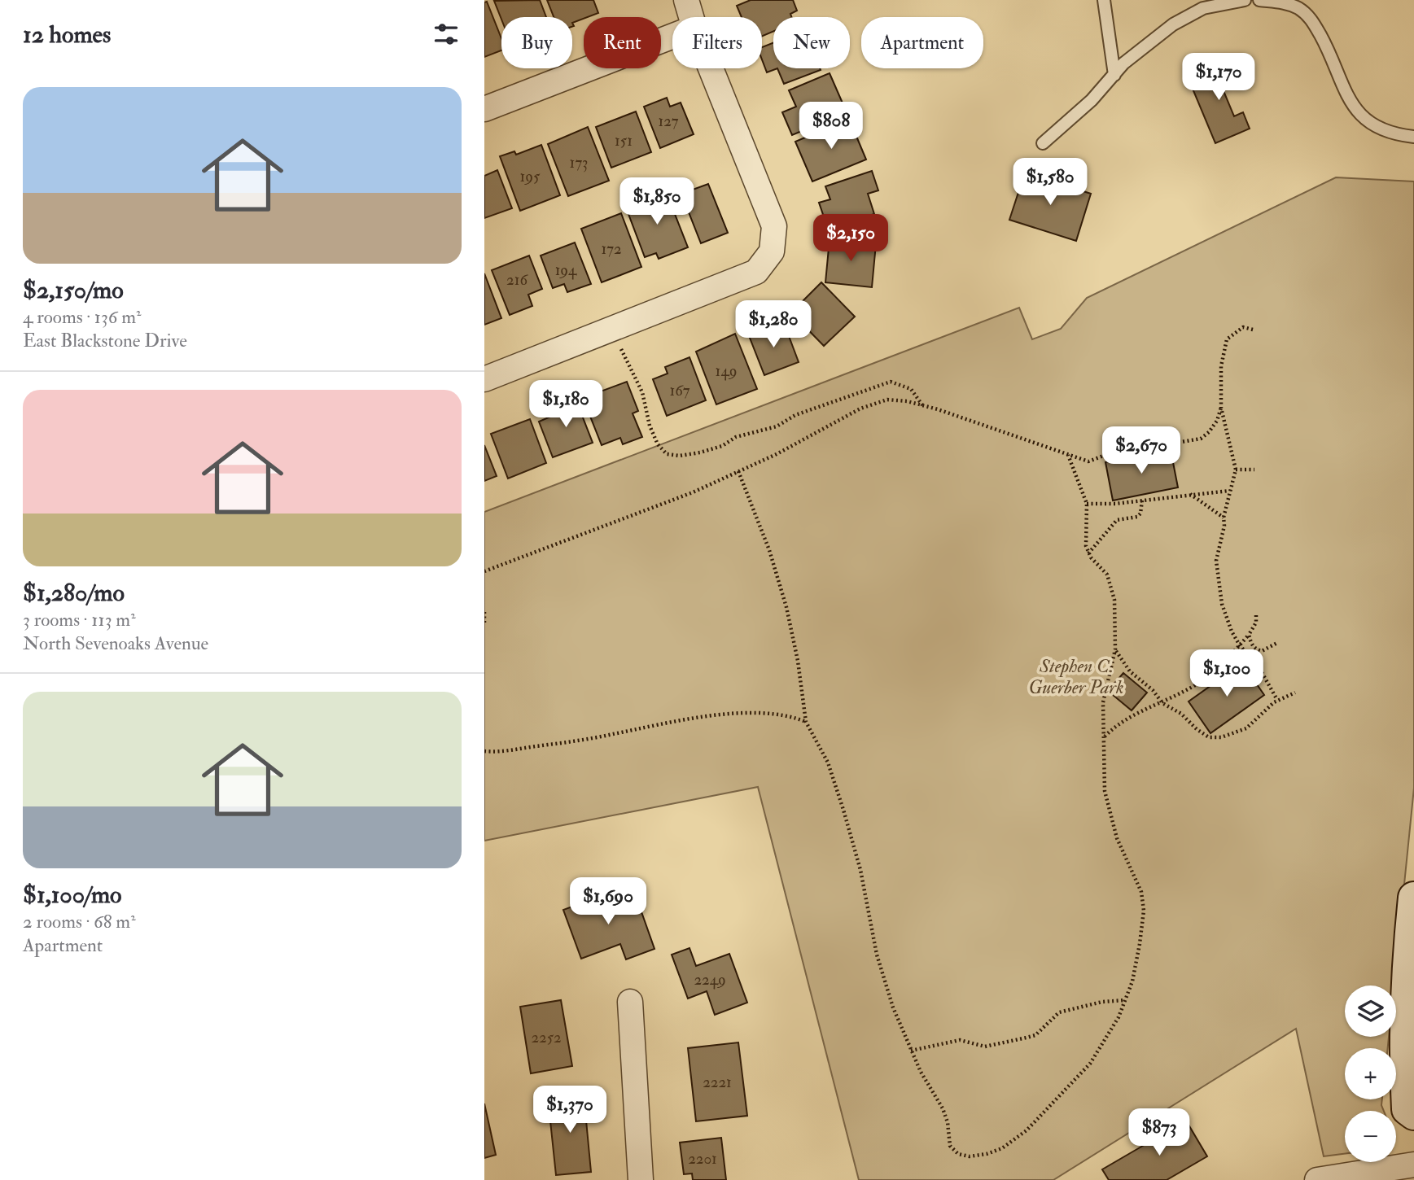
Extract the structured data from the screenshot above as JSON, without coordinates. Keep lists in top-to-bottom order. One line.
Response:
{"parks":["Stephen C. Guerber Park"],"house_numbers":["127","151","173","195","172","194","216","149","167","2249","2252","2221","2201"],"page":{"heading":"12 homes","chip":["Buy","Rent","Filters","New","Apartment"],"price":["$1,170","$808","$1,580","$1,850","$2,150","$1,280","$1,180","$2,670","$1,100","$1,690","$1,370","$873"],"list":[{"name":"$2,150/mo","note":"4 rooms · 136 m² · East Blackstone Drive"},{"name":"$1,280/mo","note":"3 rooms · 113 m² · North Sevenoaks Avenue"},{"name":"$1,100/mo","note":"2 rooms · 68 m² · Apartment"}],"map_buttons":["+","−"]}}
